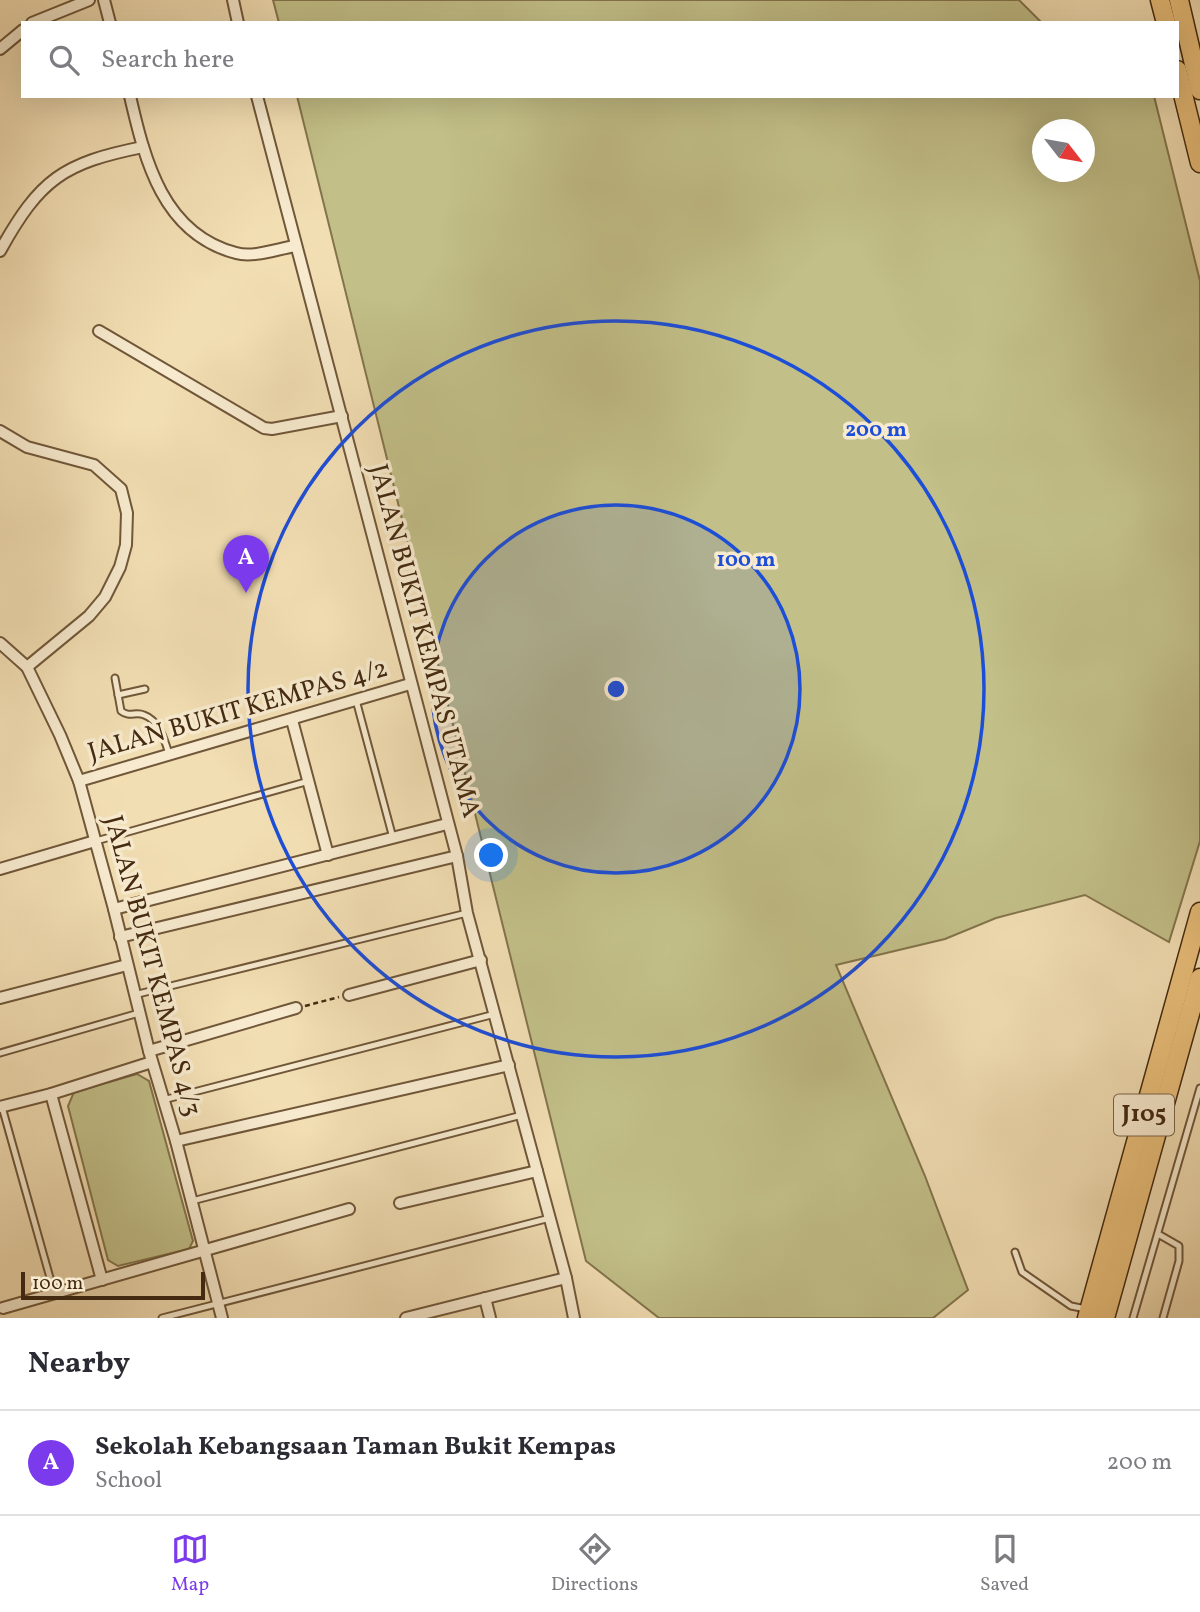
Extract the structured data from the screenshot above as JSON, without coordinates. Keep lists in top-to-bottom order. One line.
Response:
{"streets":{"main road":["J105"],"street":["JALAN BUKIT KEMPAS UTAMA","JALAN BUKIT KEMPAS 4/2","JALAN BUKIT KEMPAS 4/3"]},"crossings":[["JALAN BUKIT KEMPAS UTAMA","JALAN BUKIT KEMPAS 4/2"],["JALAN BUKIT KEMPAS 4/2","JALAN BUKIT KEMPAS 4/3"]],"scale_bar":"100 m","north":"bottom right","page":{"search":"Search here","pins":"A","scale":"100 m","heading":"Nearby","list":[{"mark":"A","name":"Sekolah Kebangsaan Taman Bukit Kempas","note":"School","value":"200 m"}],"nav":["Map","Directions","Saved"]},"rings":["200 m","100 m"]}
